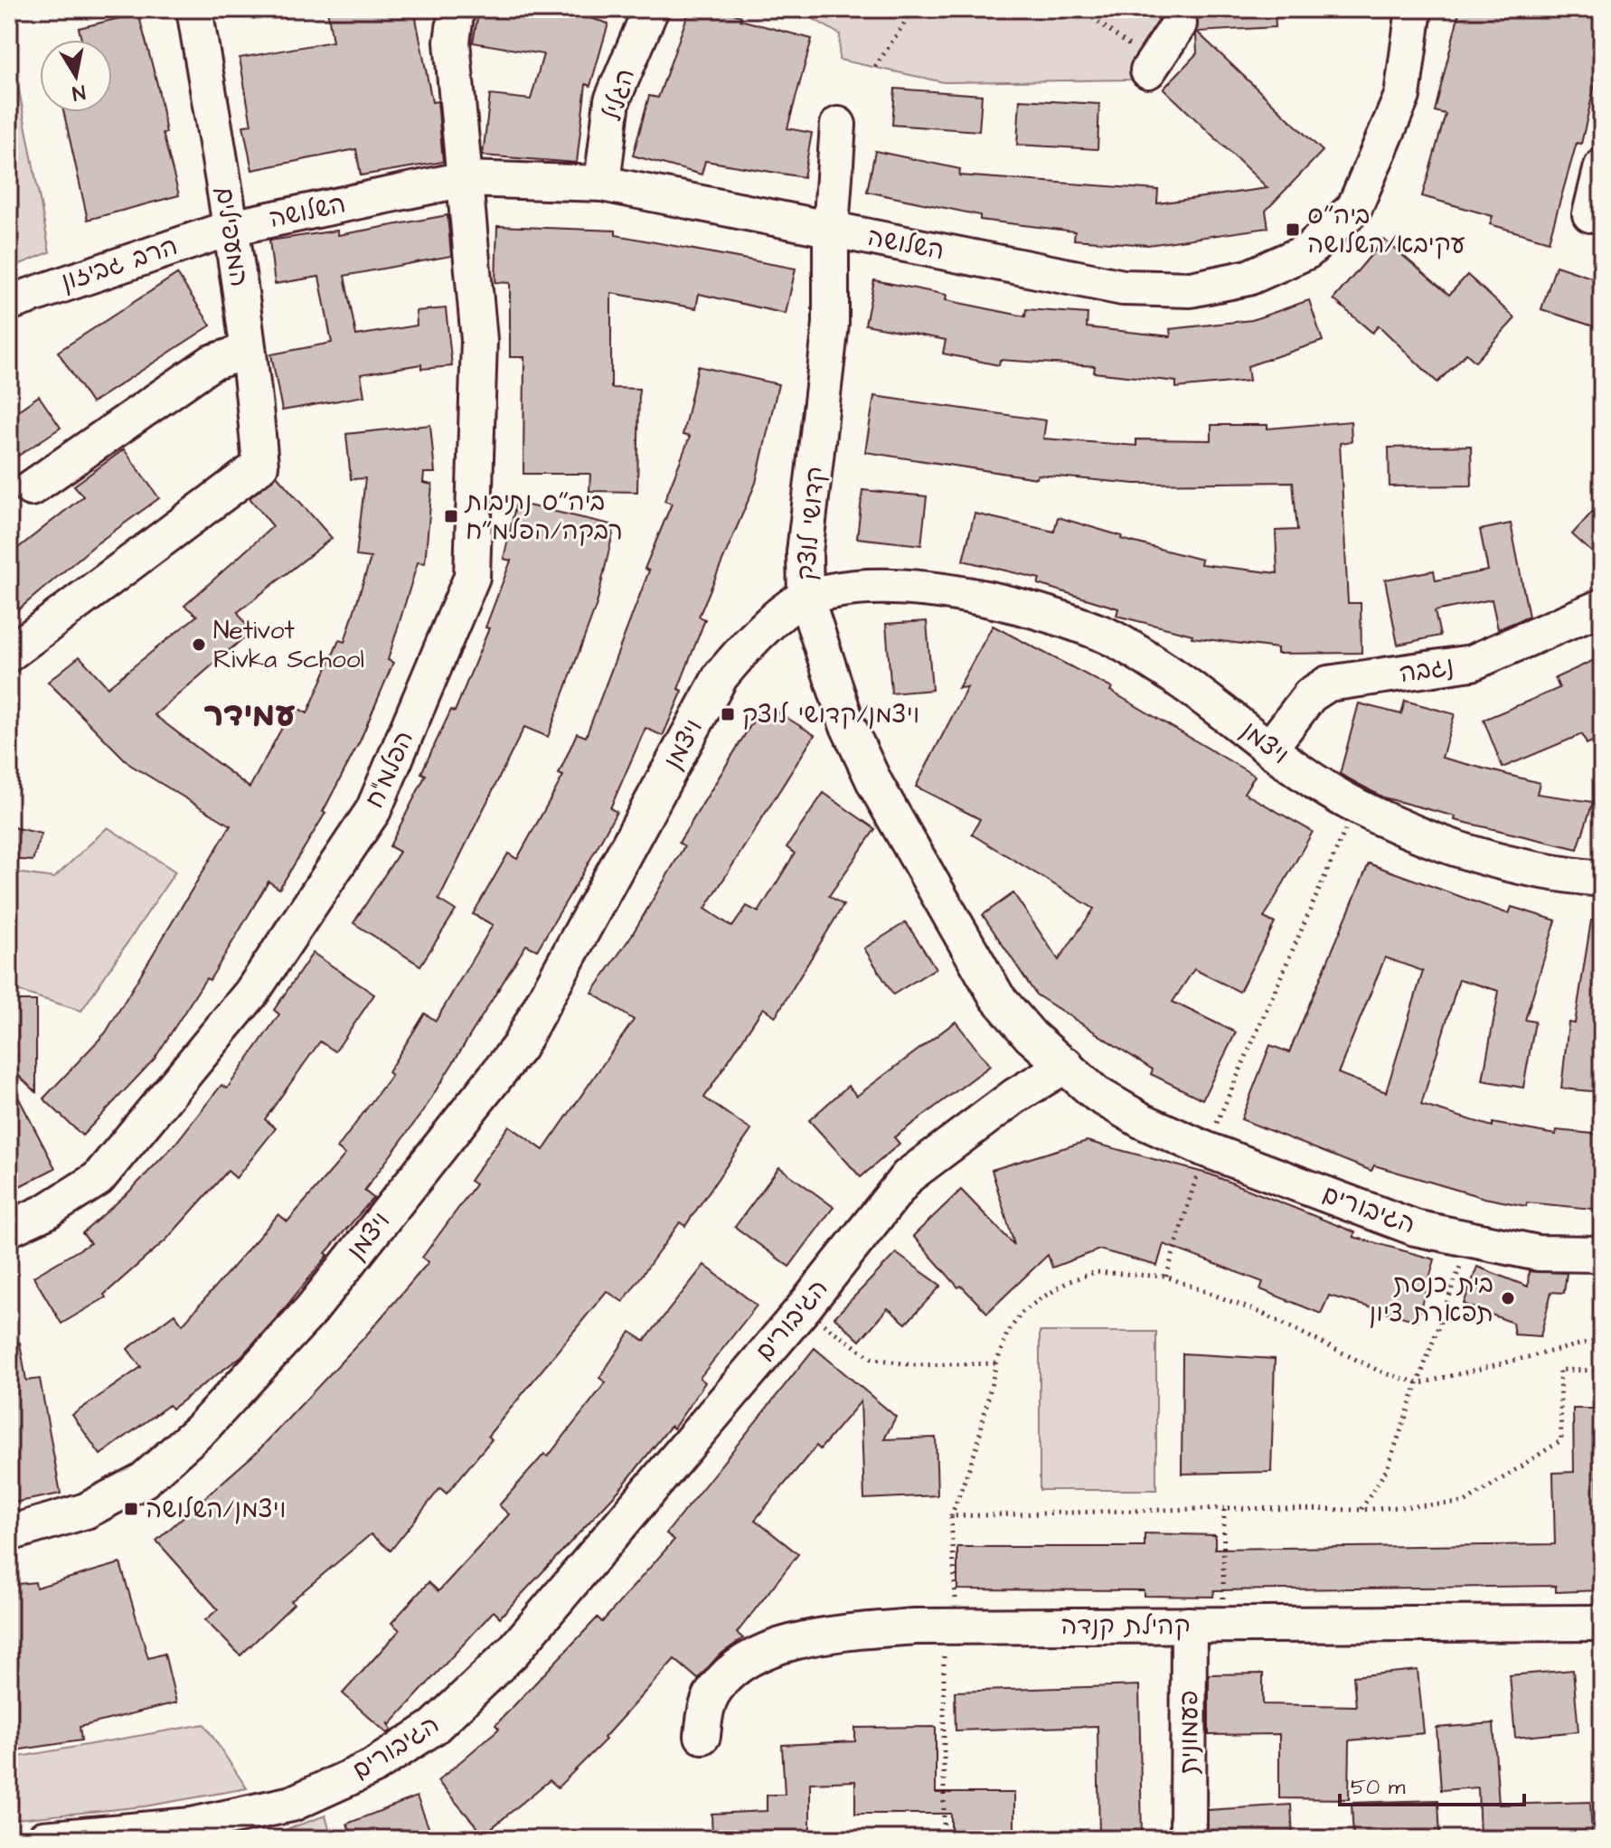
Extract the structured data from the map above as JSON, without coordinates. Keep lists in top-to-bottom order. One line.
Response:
{"streets":{"street":["הגליל","השלושה","המעפילים","הרב גביזון","קדושי לוצק","נגבה","ויצמן","הפלמ\"ח","הגיבורים","קהילת קנדה","פעמונית"]},"crossings":[["הגליל","השלושה"],["השלושה","המעפילים"],["השלושה","הרב גביזון"],["השלושה","קדושי לוצק"],["השלושה","הפלמ\"ח"],["המעפילים","הרב גביזון"],["קדושי לוצק","ויצמן"],["קדושי לוצק","הגיבורים"],["נגבה","ויצמן"],["קהילת קנדה","פעמונית"]],"districts":["עמידר"],"places":{"transit":["ביה״ס עקיבא/השלושה","ביה״ס נתיבות רבקה/הפלמ״ח","ויצמן/קדושי לוצק","ויצמן/השלושה"],"other":["Netivot Rivka School","בית כנסת תפארת ציון"]},"scale_bar":"50 m","north":"bottom"}
